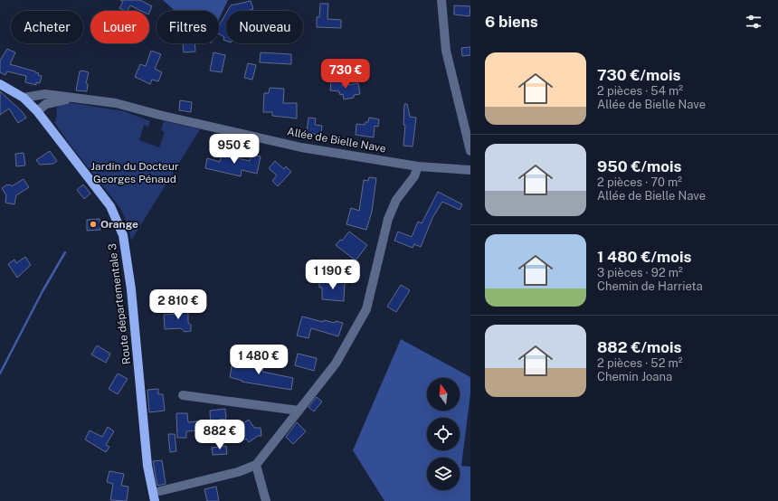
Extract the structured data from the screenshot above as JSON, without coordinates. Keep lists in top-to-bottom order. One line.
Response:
{"streets":{"main road":["Route départementale 3"],"street":["Allée de Bielle Nave"]},"crossings":[["Allée de Bielle Nave","Route départementale 3"]],"parks":["Jardin du Docteur Georges Pénaud"],"places":["Orange"],"north":"top","page":{"heading":"6 biens","chip":["Acheter","Louer","Filtres","Nouveau"],"list":[{"name":"730 €/mois","note":"2 pièces · 54 m² · Allée de Bielle Nave"},{"name":"950 €/mois","note":"2 pièces · 70 m² · Allée de Bielle Nave"},{"name":"1 480 €/mois","note":"3 pièces · 92 m² · Chemin de Harrieta"},{"name":"882 €/mois","note":"2 pièces · 52 m² · Chemin Joana"}],"price":["730 €","950 €","1 190 €","2 810 €","1 480 €","882 €"]}}
